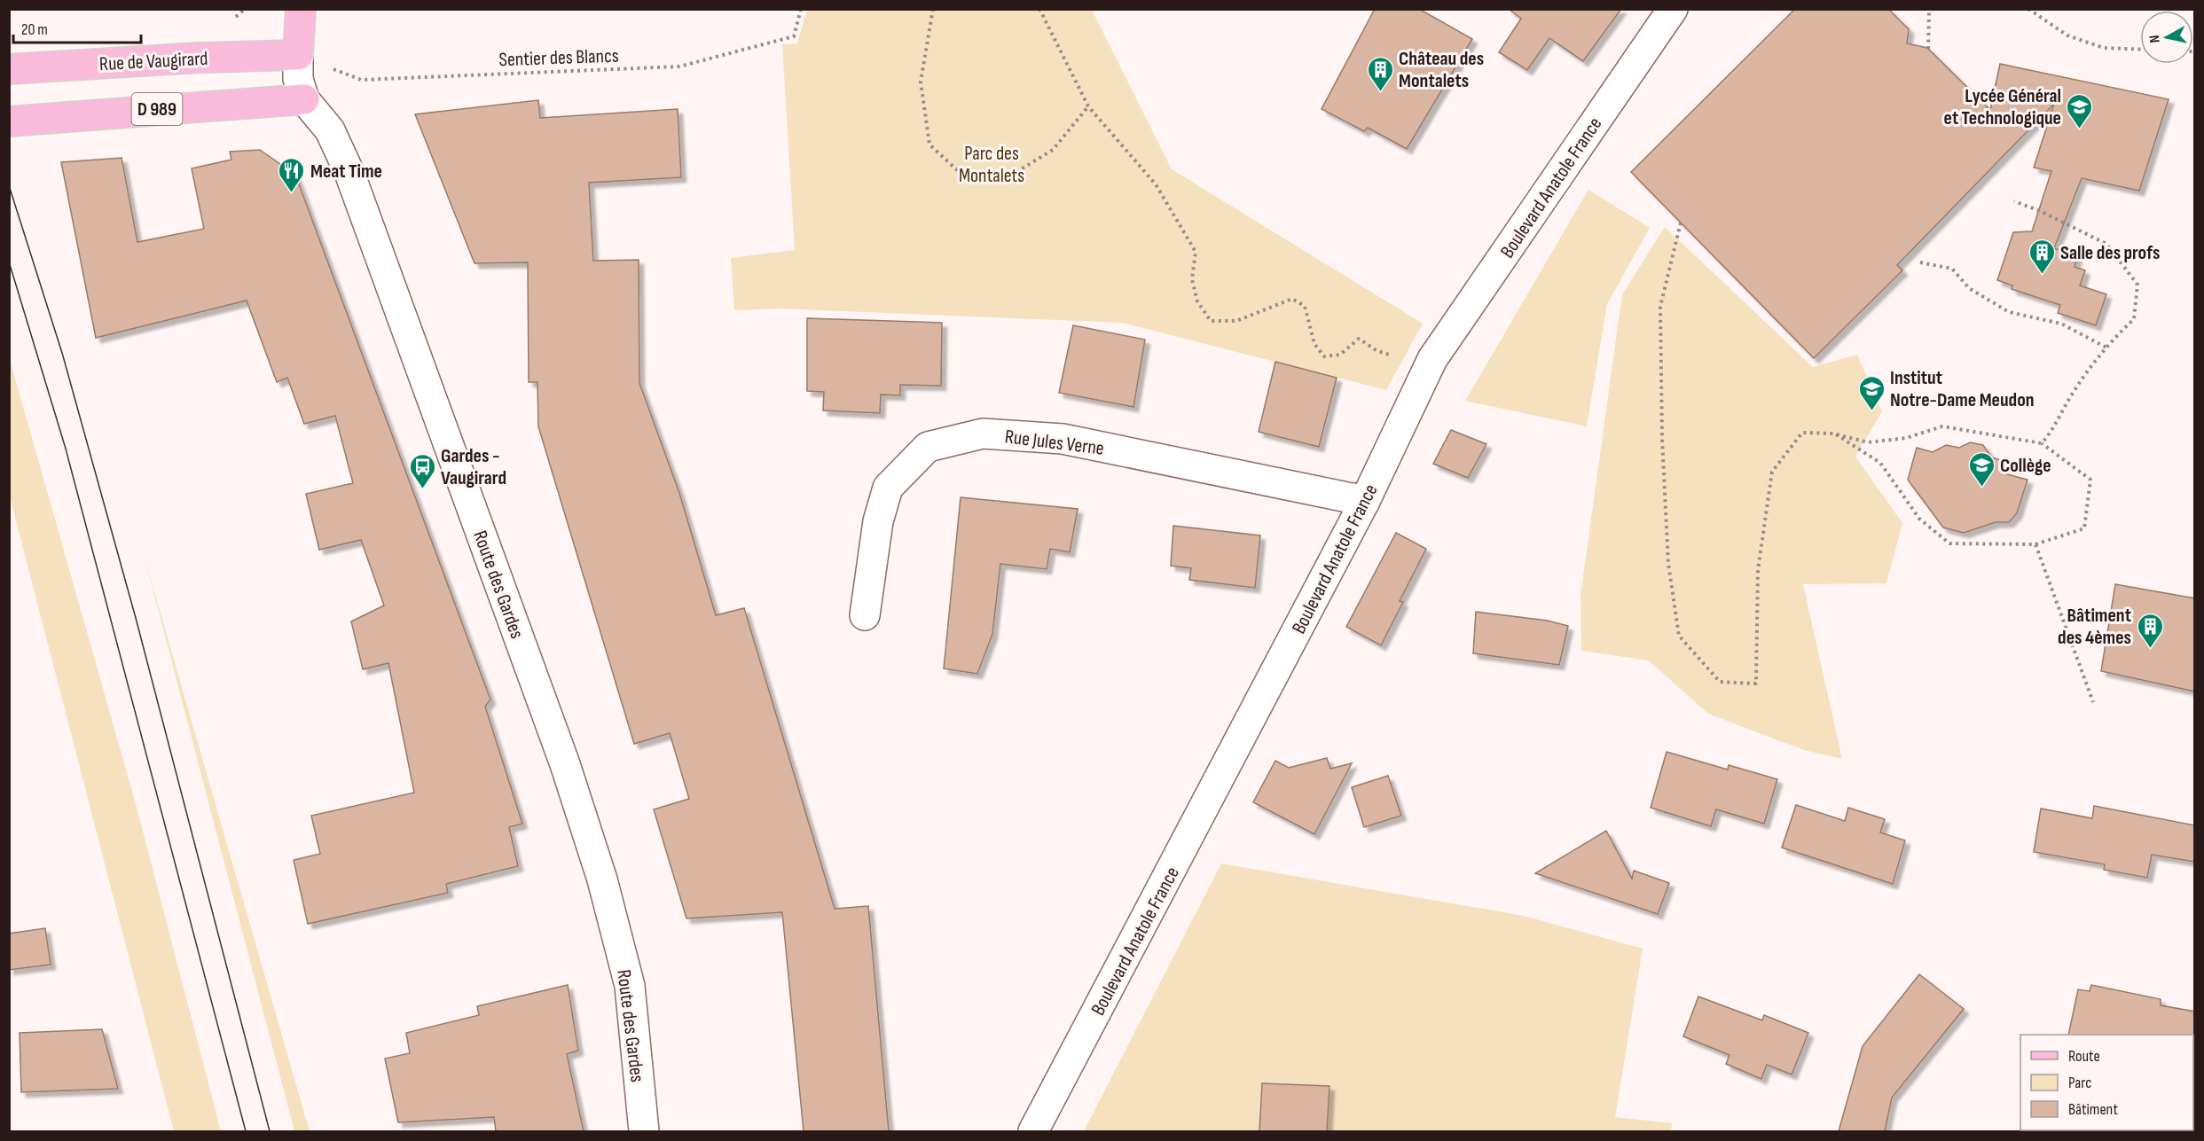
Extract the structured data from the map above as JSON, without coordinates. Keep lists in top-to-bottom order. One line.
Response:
{"streets":{"main road":["Rue de Vaugirard","D 989"],"street":["Boulevard Anatole France","Rue Jules Verne","Route des Gardes"],"path":["Sentier des Blancs"]},"crossings":[["Sentier des Blancs","Rue de Vaugirard"],["Sentier des Blancs","Route des Gardes"],["Rue de Vaugirard","Route des Gardes"],["D 989","Route des Gardes"],["Boulevard Anatole France","Rue Jules Verne"]],"parks":["Parc des Montalets"],"places":{"building":["Château des Montalets","Salle des profs","Bâtiment des 4èmes"],"school or university":["Lycée Général et Technologique","Institut Notre-Dame Meudon","Collège"],"restaurant":["Meat Time"],"bus stop":["Gardes - Vaugirard"]},"legend":["Route","Parc","Bâtiment"],"scale_bar":"20 m","north":"left"}
